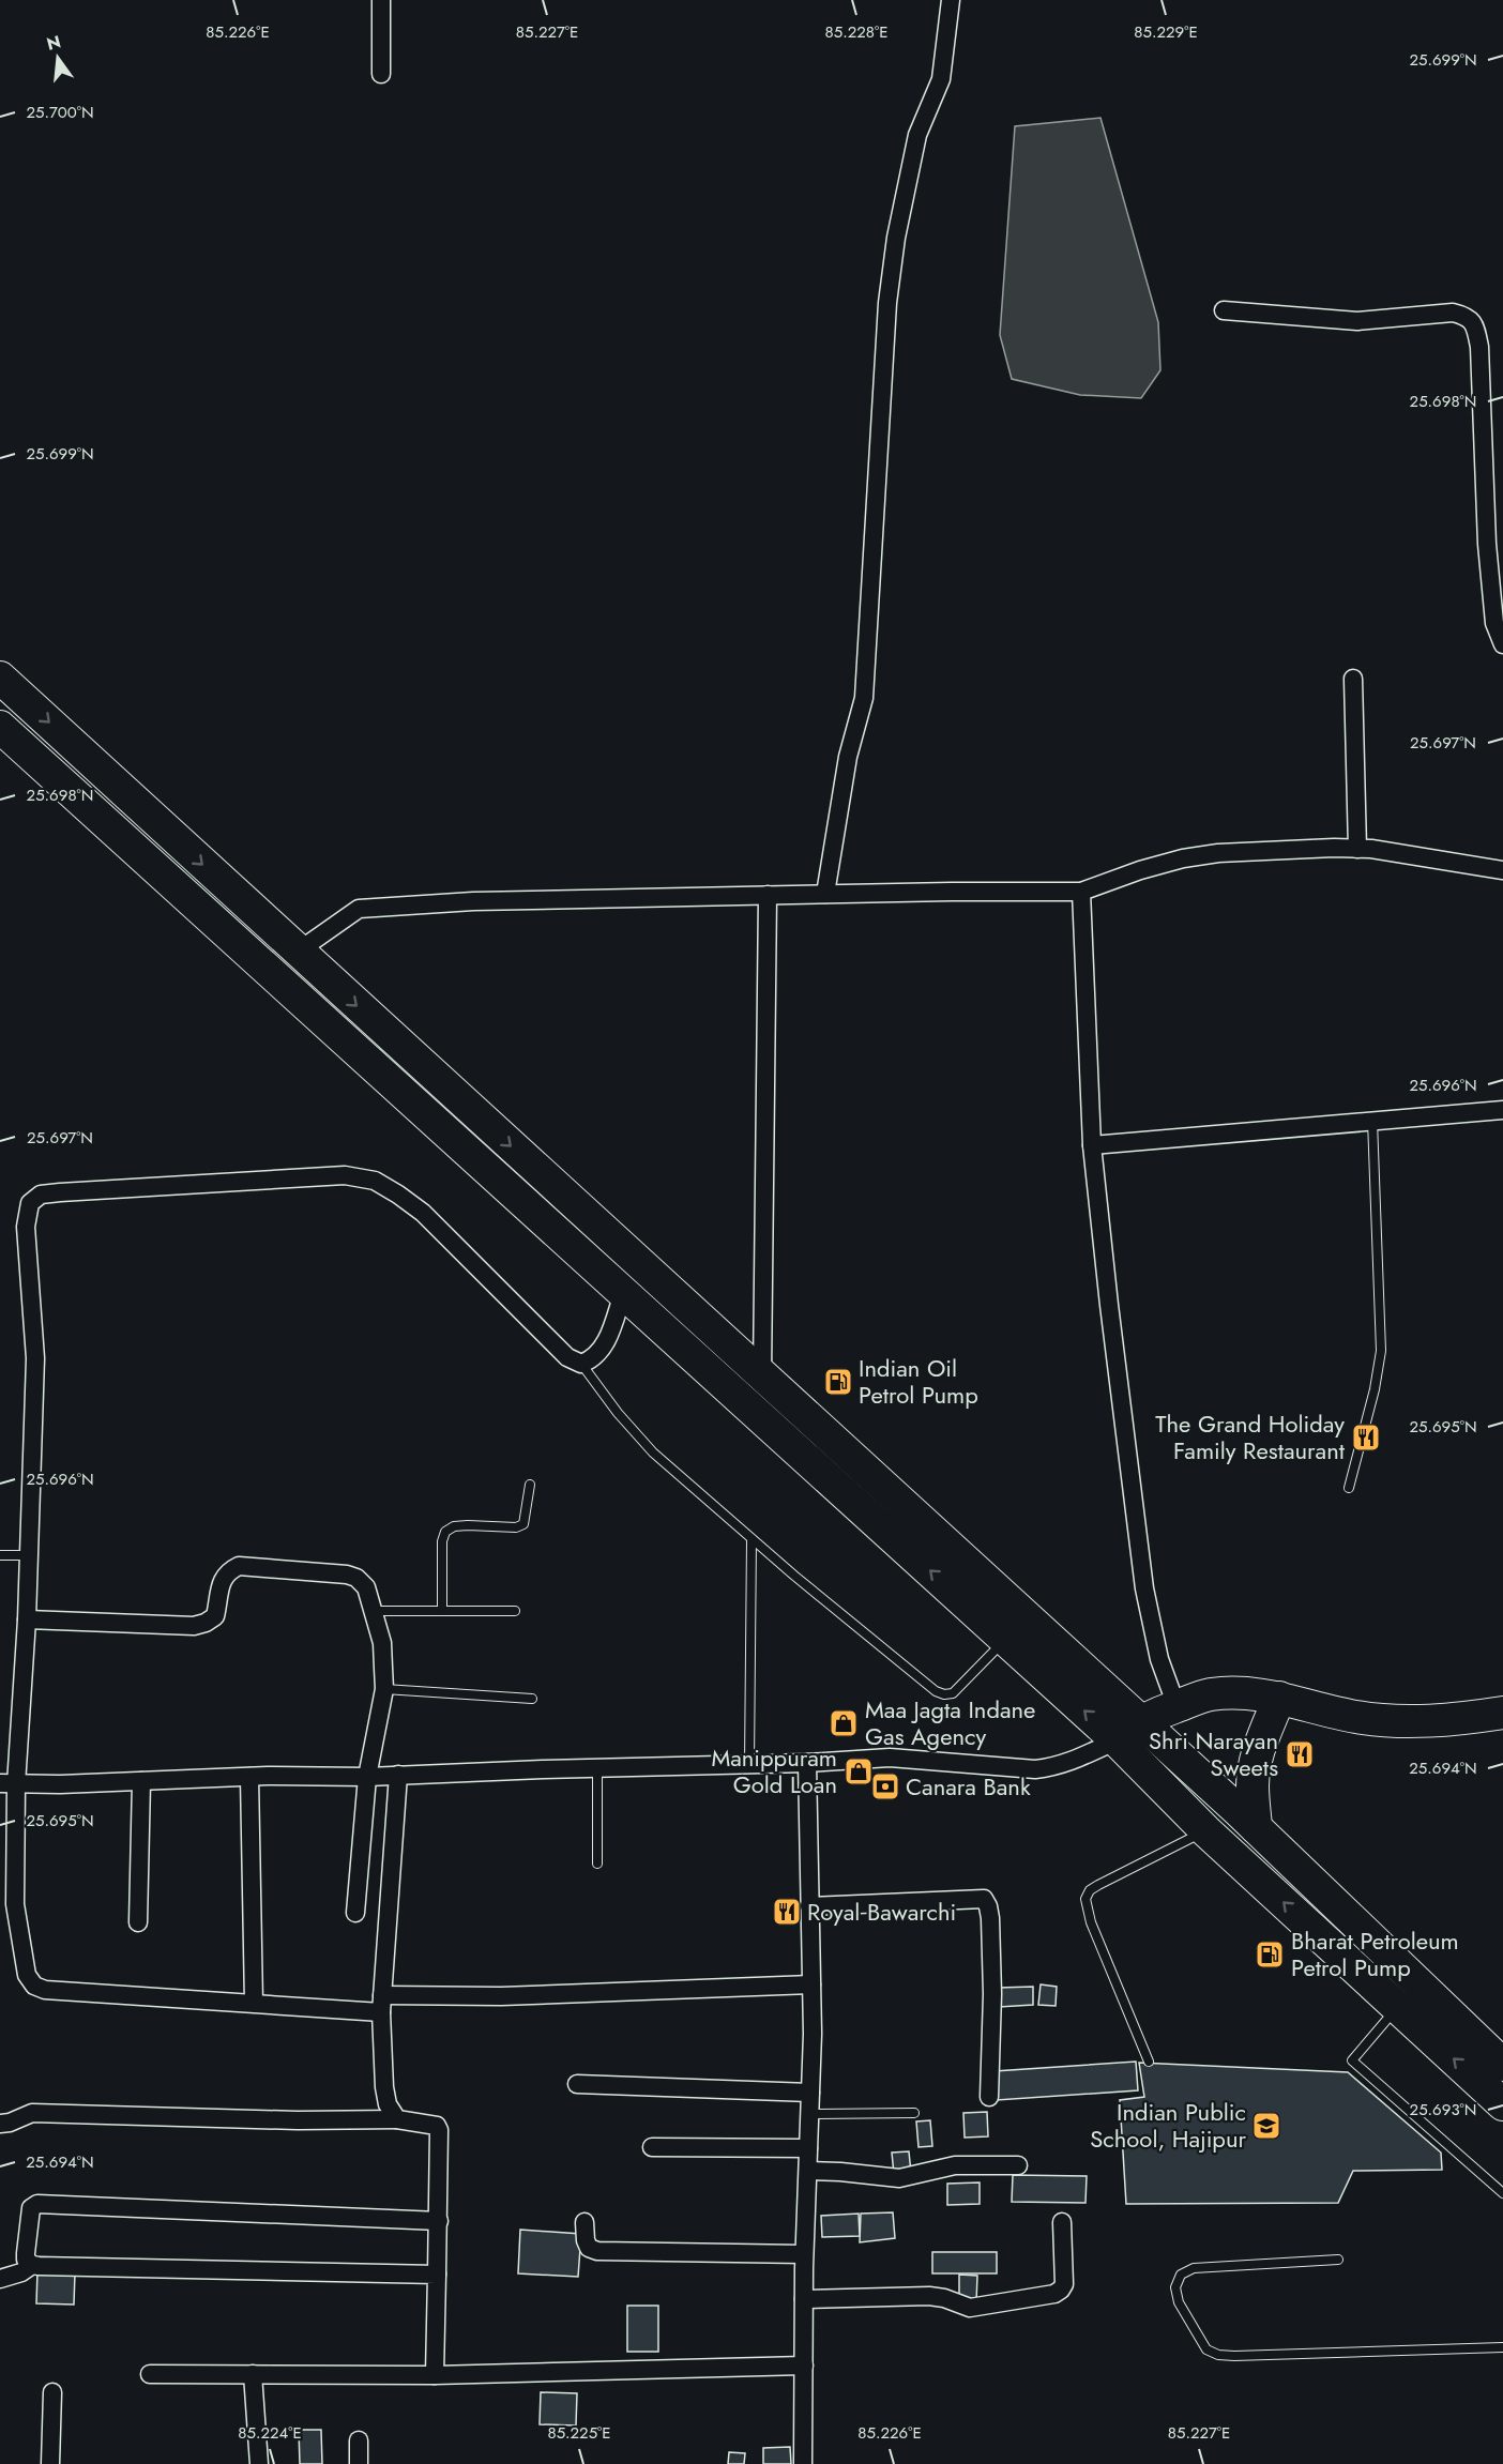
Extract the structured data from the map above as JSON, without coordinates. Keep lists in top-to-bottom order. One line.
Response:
{"places":{"fuel station":["Indian Oil Petrol Pump","Bharat Petroleum Petrol Pump"],"restaurant":["The Grand Holiday Family Restaurant","Shri Narayan Sweets","Royal Bawarchi"],"shop":["Maa Jagta Indane Gas Agency","Manippuram Gold Loan"],"bank":["Canara Bank"],"school or university":["Indian Public School, Hajipur"]},"north":"top","coordinates":["85.226°E","85.227°E","85.228°E","85.229°E","25.699°N","25.700°N","25.698°N","25.697°N","25.696°N","25.695°N","25.694°N","25.693°N","85.224°E","85.225°E"]}
